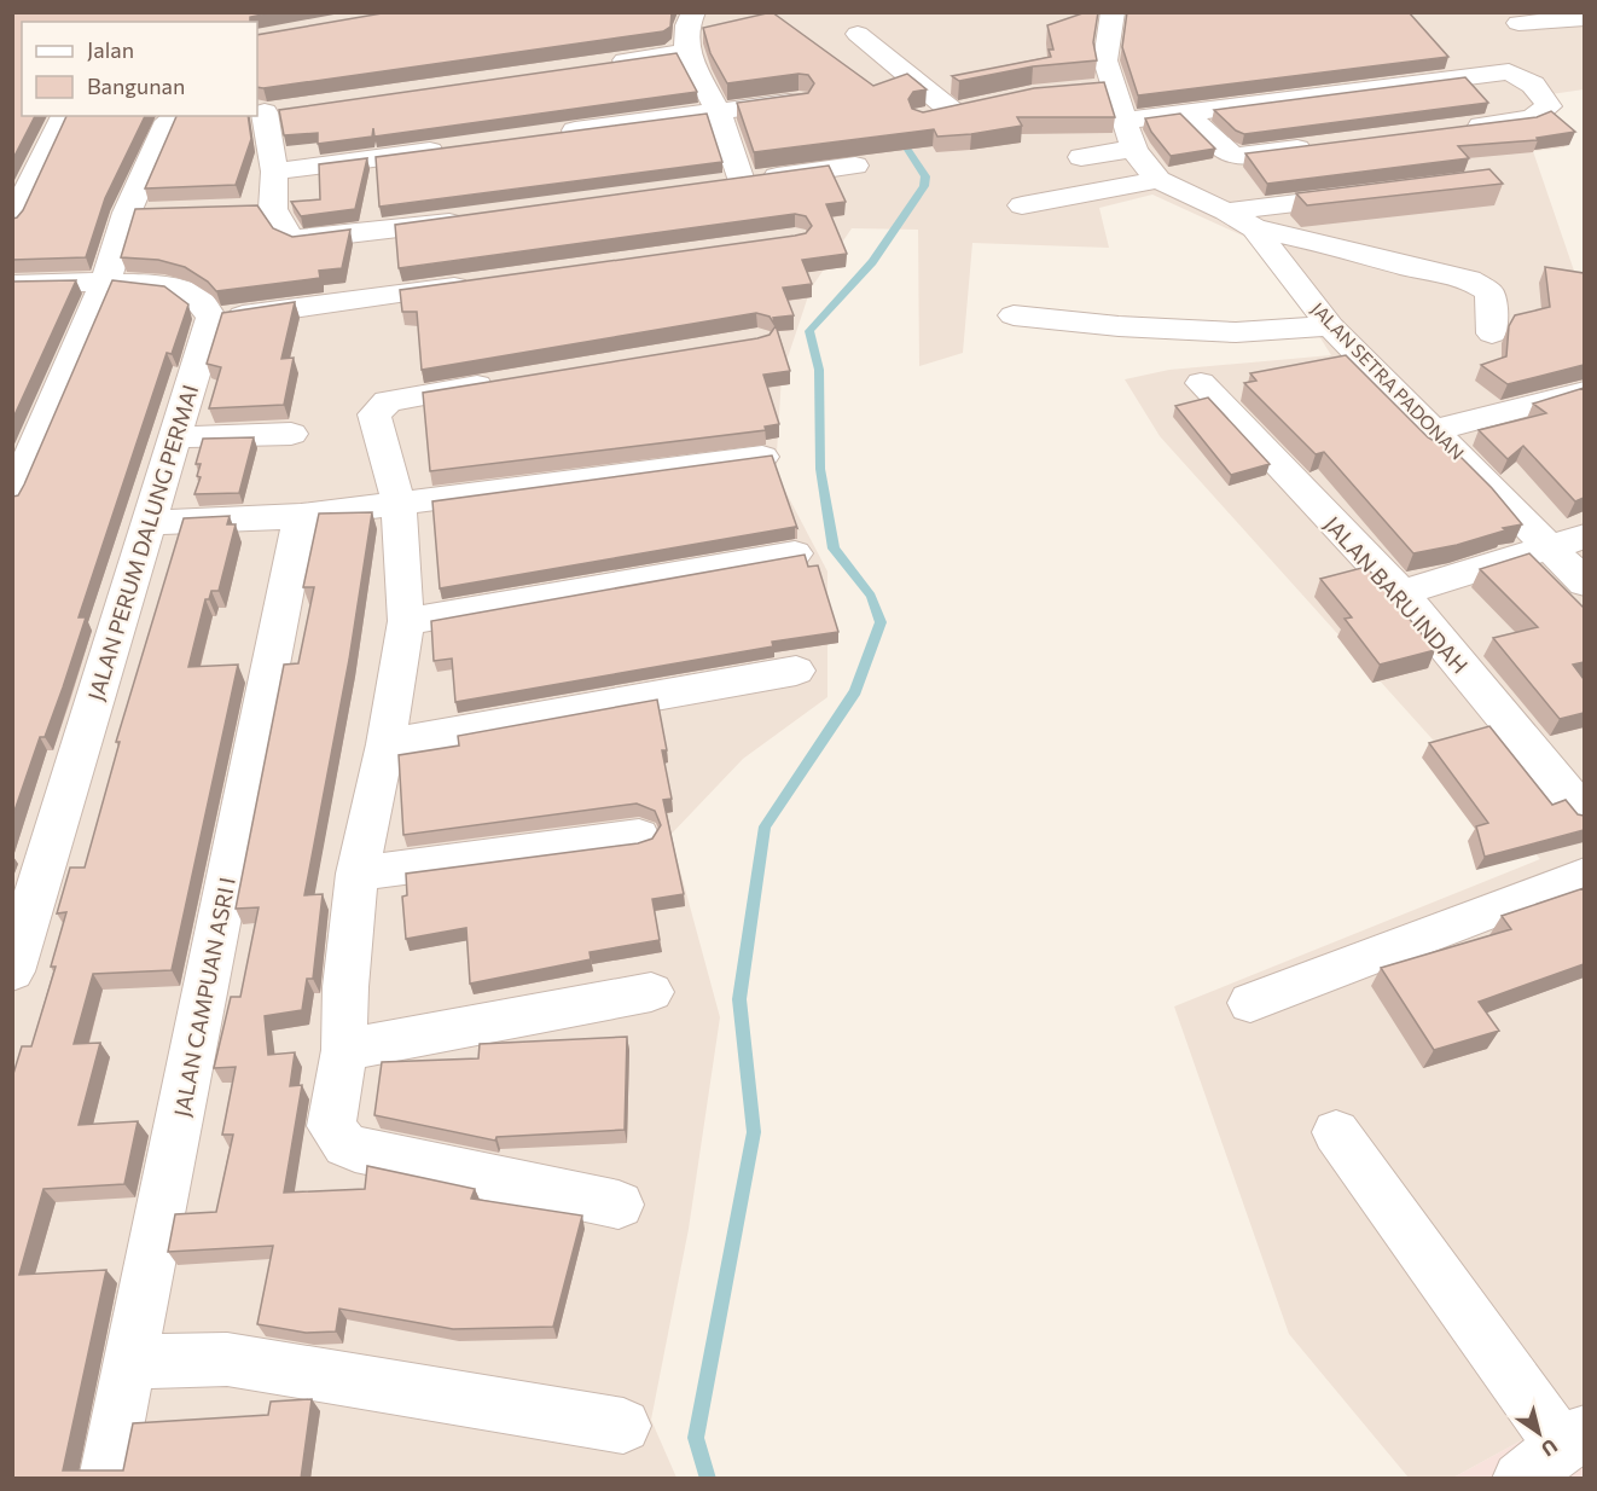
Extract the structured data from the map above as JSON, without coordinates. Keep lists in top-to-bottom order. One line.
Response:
{"streets":{"street":["JALAN SETRA PADONAN","JALAN PERUM DALUNG PERMAI","JALAN BARU INDAH","JALAN CAMPUAN ASRI I"]},"legend":["Jalan","Bangunan"],"north":"bottom right"}
